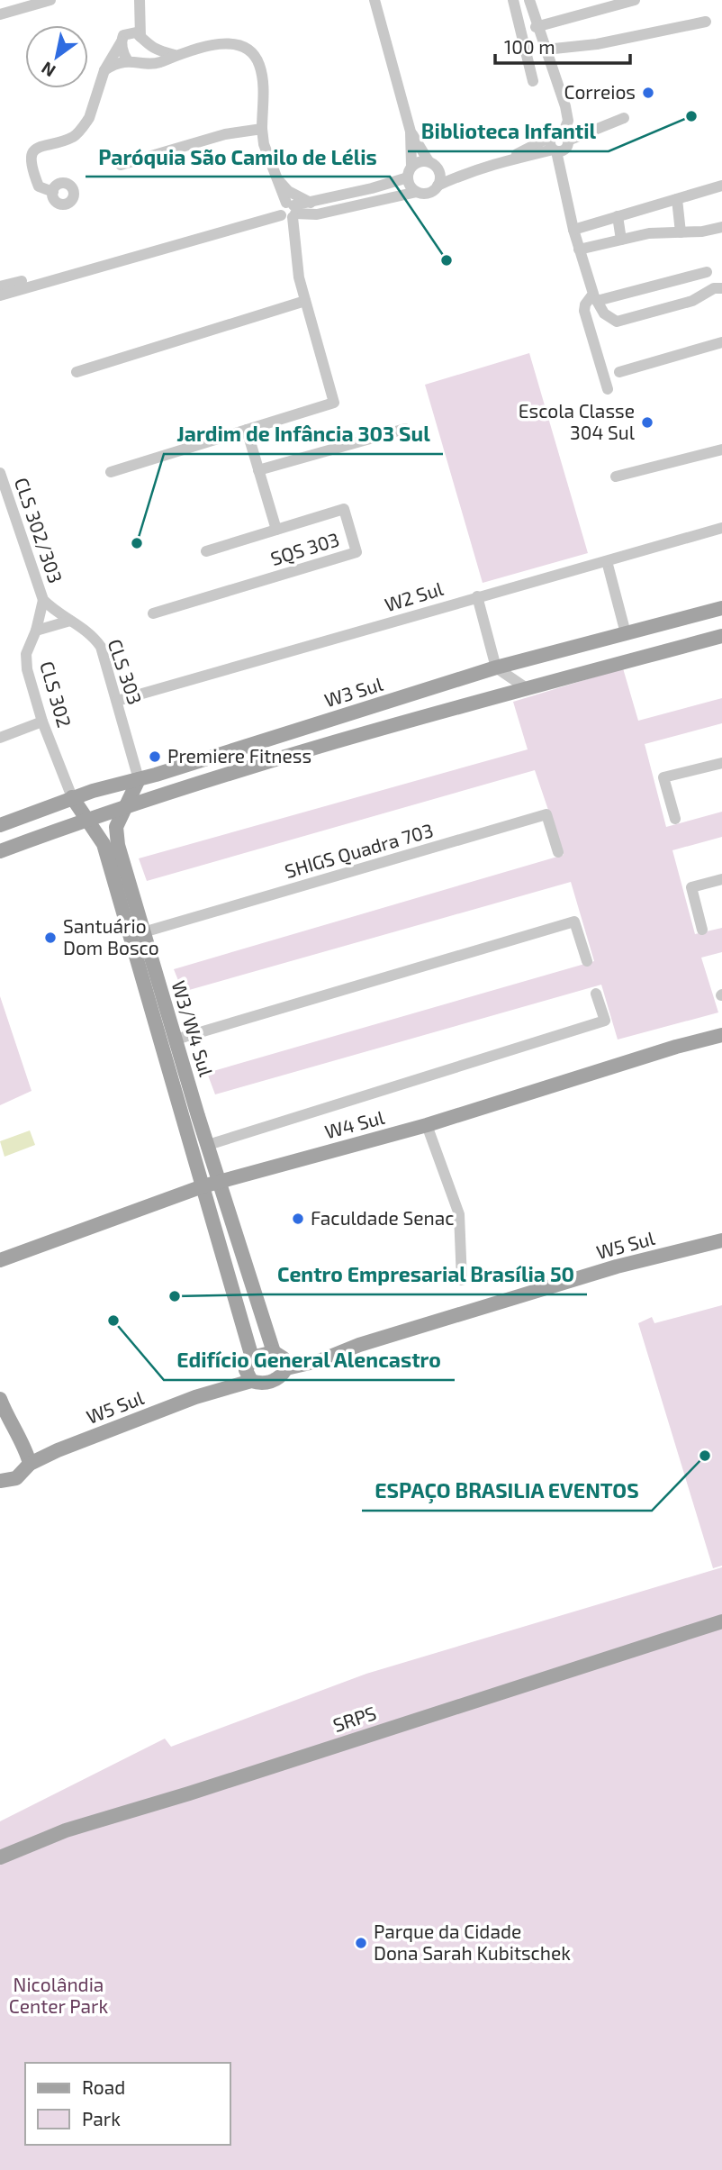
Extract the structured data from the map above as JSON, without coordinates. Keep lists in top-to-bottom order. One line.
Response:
{"streets":{"main road":["W3 Sul","W3/W4 Sul","W4 Sul","W5 Sul","SRPS"],"street":["CLS 302/303","SQS 303","W2 Sul","CLS 303","CLS 302","SHIGS Quadra 703"]},"crossings":[["CLS 302/303","CLS 303"],["CLS 302/303","CLS 302"],["W2 Sul","CLS 303"],["CLS 303","W3 Sul"],["CLS 303","CLS 302"],["CLS 303","W3/W4 Sul"],["W3 Sul","CLS 302"],["W3 Sul","W3/W4 Sul"],["CLS 302","W3/W4 Sul"],["SHIGS Quadra 703","W3/W4 Sul"],["W3/W4 Sul","W4 Sul"],["W3/W4 Sul","W5 Sul"]],"parks":["Nicolândia Center Park"],"places":["Correios","Biblioteca Infantil","Paróquia São Camilo de Lélis","Escola Classe 304 Sul","Jardim de Infância 303 Sul","Premiere Fitness","Santuário Dom Bosco","Faculdade Senac","Centro Empresarial Brasília 50","Edifício General Alencastro","ESPAÇO BRASILIA EVENTOS","Parque da Cidade Dona Sarah Kubitschek"],"legend":["Road","Park"],"scale_bar":"100 m","north":"bottom left"}
